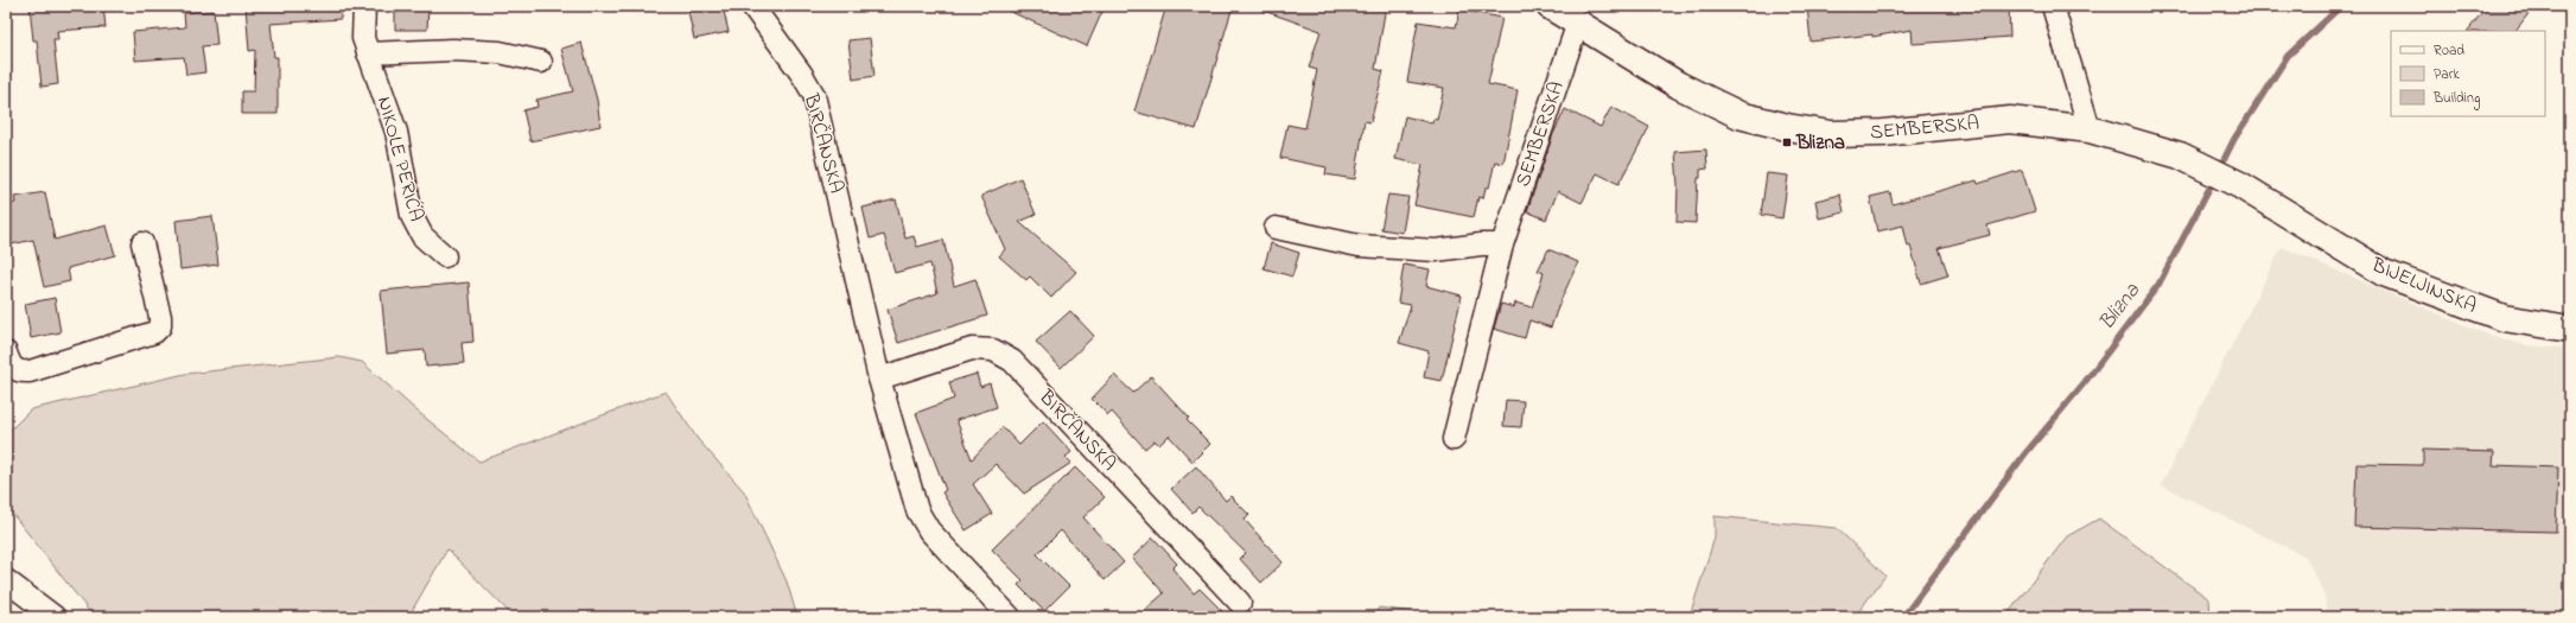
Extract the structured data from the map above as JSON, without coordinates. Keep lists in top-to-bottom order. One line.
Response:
{"streets":{"main road":["SEMBERSKA","BIJELJINSKA"],"street":["BIRČANSKA","NIKOLE PERIĆA"]},"crossings":[["SEMBERSKA","BIJELJINSKA"]],"water":["Blizna"],"places":{"transit":["Blizna"]},"legend":["Road","Park","Building"]}
